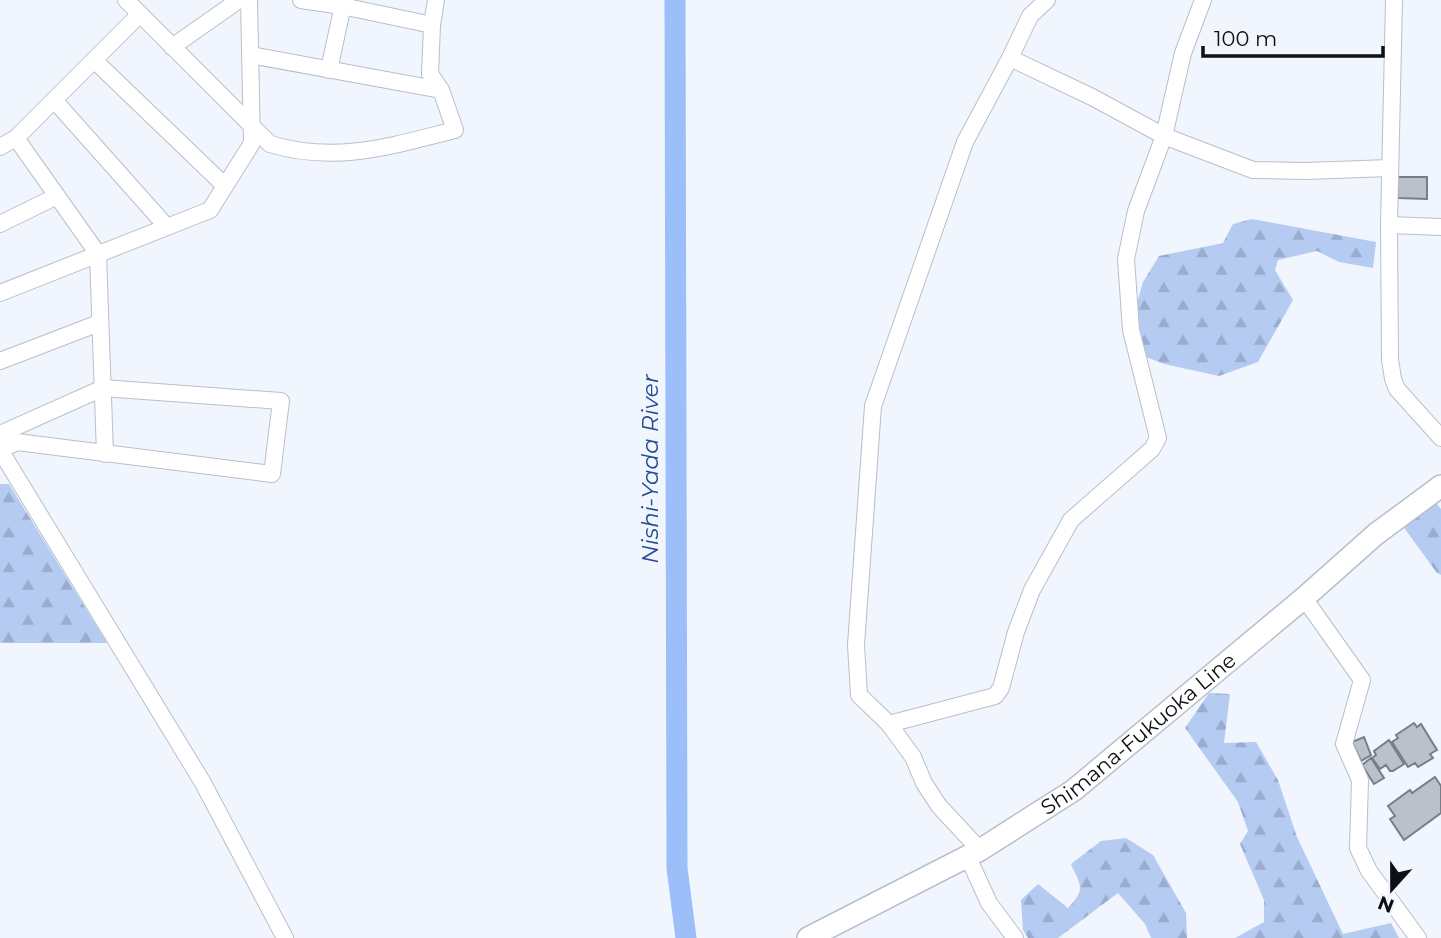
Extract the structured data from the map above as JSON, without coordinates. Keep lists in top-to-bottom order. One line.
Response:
{"streets":{"main road":["Shimana-Fukuoka Line"]},"water":["Nishi-Yada River"],"scale_bar":"100 m","north":"bottom"}
